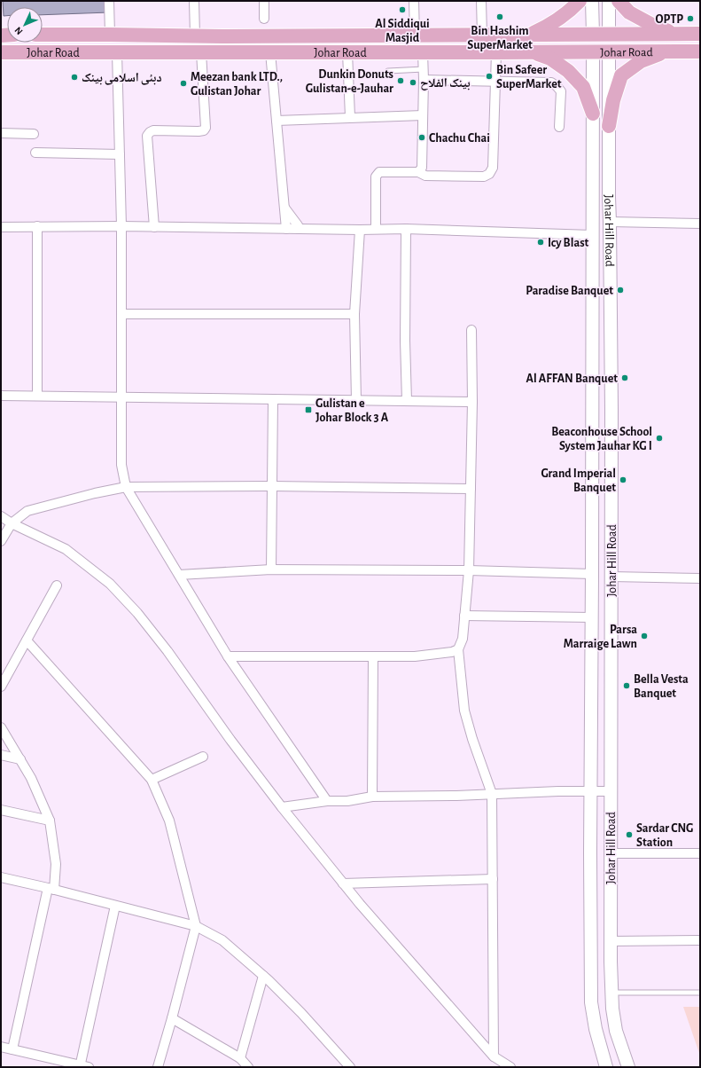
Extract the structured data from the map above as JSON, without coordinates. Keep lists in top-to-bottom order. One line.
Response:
{"streets":{"main road":["Johar Road"],"street":["Johar Hill Road"]},"crossings":[["Johar Road","Johar Hill Road"]],"places":{"other":["Al Siddiqui Masjid","Bin Hashim SuperMarket","OPTP","Bin Safeer SuperMarket","دبئی اسلامی بینک","Dunkin Donuts Gulistan-e-Jauhar","بینک الفلاح","Meezan bank LTD., Gulistan Johar","Chachu Chai","Icy Blast","Paradise Banquet","Al AFFAN Banquet","Beaconhouse School System Jauhar KG I","Grand Imperial Banquet","Parsa Marraige Lawn","Bella Vesta Banquet","Sardar CNG Station"],"transit":["Gulistan e Johar Block 3 A"]},"north":"bottom left"}
